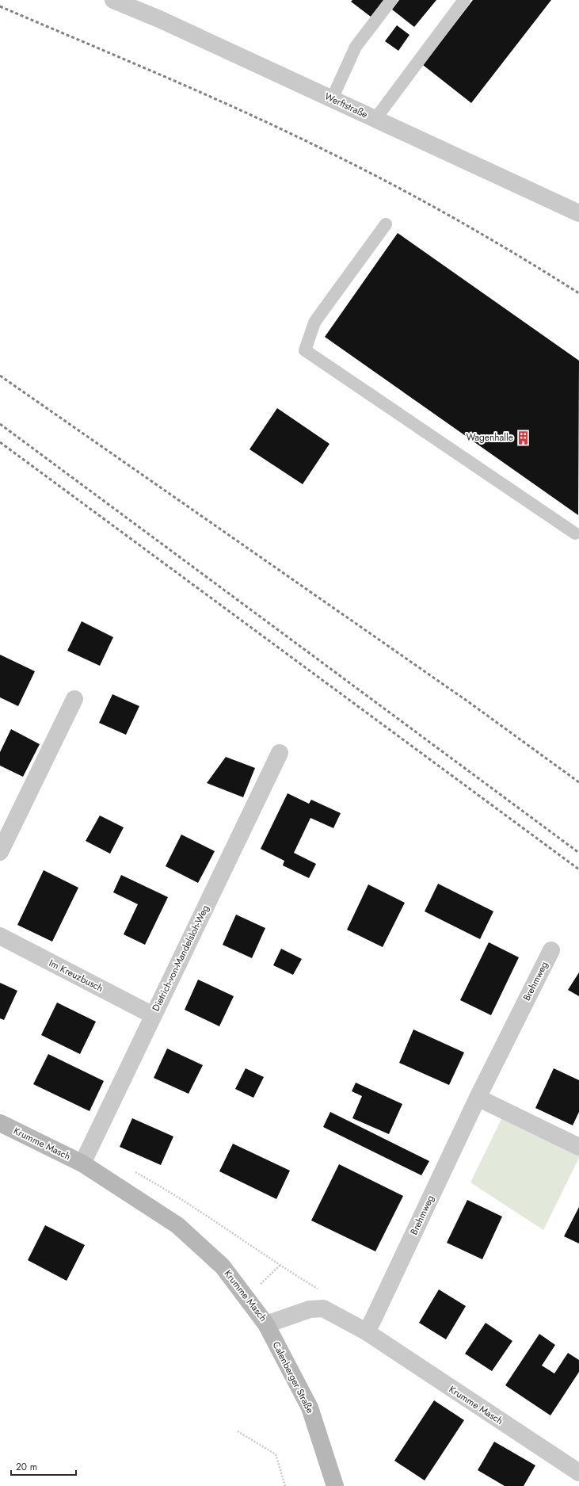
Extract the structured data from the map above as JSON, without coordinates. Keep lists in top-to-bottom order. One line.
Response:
{"streets":{"street":["Werftstraße","Dietrich-von-Mandelsloh-Weg","Im Kreuzbusch","Brehmweg","Krumme Masch","Calenberger Straße"]},"crossings":[["Dietrich-von-Mandelsloh-Weg","Im Kreuzbusch"],["Dietrich-von-Mandelsloh-Weg","Krumme Masch"],["Brehmweg","Krumme Masch"],["Krumme Masch","Calenberger Straße"]],"places":{"building":["Wagenhalle"]},"scale_bar":"20 m"}
